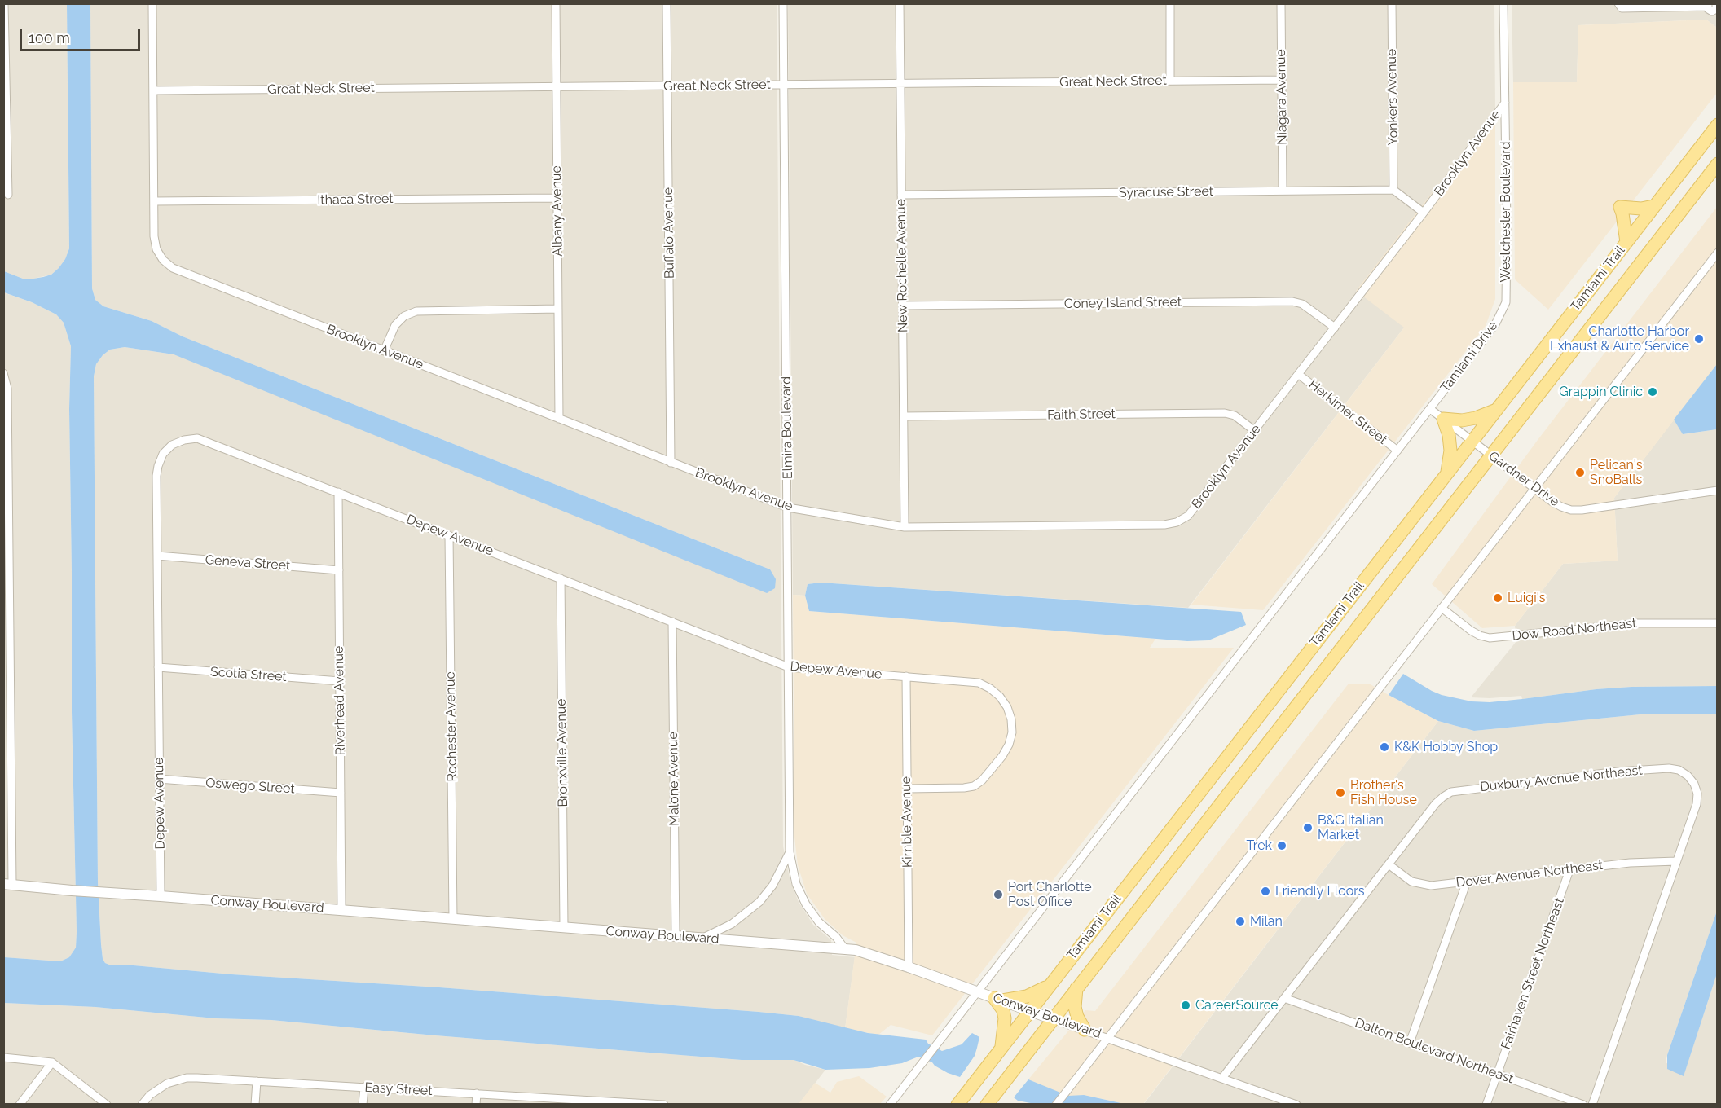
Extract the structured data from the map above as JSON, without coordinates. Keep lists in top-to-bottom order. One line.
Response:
{"streets":{"main road":["Tamiami Trail"],"street":["Great Neck Street","Niagara Avenue","Yonkers Avenue","Brooklyn Avenue","Syracuse Street","Ithaca Street","Albany Avenue","Westchester Boulevard","Buffalo Avenue","New Rochelle Avenue","Coney Island Street","Tamiami Drive","Herkimer Street","Faith Street","Elmira Boulevard","Gardner Drive","Depew Avenue","Geneva Street","Dow Road Northeast","Scotia Street","Riverhead Avenue","Rochester Avenue","Bronxville Avenue","Malone Avenue","Duxbury Avenue Northeast","Oswego Street","Kimble Avenue","Dover Avenue Northeast","Conway Boulevard","Fairhaven Street Northeast","Dalton Boulevard Northeast","Easy Street"]},"crossings":[["Great Neck Street","Niagara Avenue"],["Great Neck Street","Brooklyn Avenue"],["Great Neck Street","Albany Avenue"],["Great Neck Street","Buffalo Avenue"],["Great Neck Street","New Rochelle Avenue"],["Great Neck Street","Elmira Boulevard"],["Niagara Avenue","Syracuse Street"],["Yonkers Avenue","Syracuse Street"],["Brooklyn Avenue","Ithaca Street"],["Brooklyn Avenue","Albany Avenue"],["Brooklyn Avenue","Westchester Boulevard"],["Brooklyn Avenue","Buffalo Avenue"],["Brooklyn Avenue","New Rochelle Avenue"],["Brooklyn Avenue","Coney Island Street"],["Brooklyn Avenue","Herkimer Street"],["Brooklyn Avenue","Faith Street"],["Brooklyn Avenue","Elmira Boulevard"],["Syracuse Street","New Rochelle Avenue"],["Ithaca Street","Albany Avenue"],["Westchester Boulevard","Tamiami Drive"],["New Rochelle Avenue","Coney Island Street"],["New Rochelle Avenue","Faith Street"],["Tamiami Trail","Gardner Drive"],["Tamiami Trail","Conway Boulevard"],["Tamiami Drive","Gardner Drive"],["Elmira Boulevard","Depew Avenue"],["Elmira Boulevard","Conway Boulevard"],["Depew Avenue","Geneva Street"],["Depew Avenue","Scotia Street"],["Depew Avenue","Riverhead Avenue"],["Depew Avenue","Rochester Avenue"],["Depew Avenue","Bronxville Avenue"],["Depew Avenue","Malone Avenue"],["Depew Avenue","Oswego Street"],["Depew Avenue","Kimble Avenue"],["Depew Avenue","Conway Boulevard"],["Geneva Street","Riverhead Avenue"],["Scotia Street","Riverhead Avenue"],["Riverhead Avenue","Oswego Street"],["Riverhead Avenue","Conway Boulevard"],["Rochester Avenue","Conway Boulevard"],["Bronxville Avenue","Conway Boulevard"],["Malone Avenue","Conway Boulevard"],["Duxbury Avenue Northeast","Dover Avenue Northeast"],["Duxbury Avenue Northeast","Conway Boulevard"],["Duxbury Avenue Northeast","Dalton Boulevard Northeast"],["Kimble Avenue","Conway Boulevard"],["Dover Avenue Northeast","Fairhaven Street Northeast"],["Fairhaven Street Northeast","Dalton Boulevard Northeast"]],"places":["Charlotte Harbor Exhaust & Auto Service","Grappin Clinic","Pelican's SnoBalls","Luigi's","K&K Hobby Shop","Brother's Fish House","B&G Italian Market","Trek","Friendly Floors","Port Charlotte Post Office","Milan","CareerSource"],"scale_bar":"100 m"}
